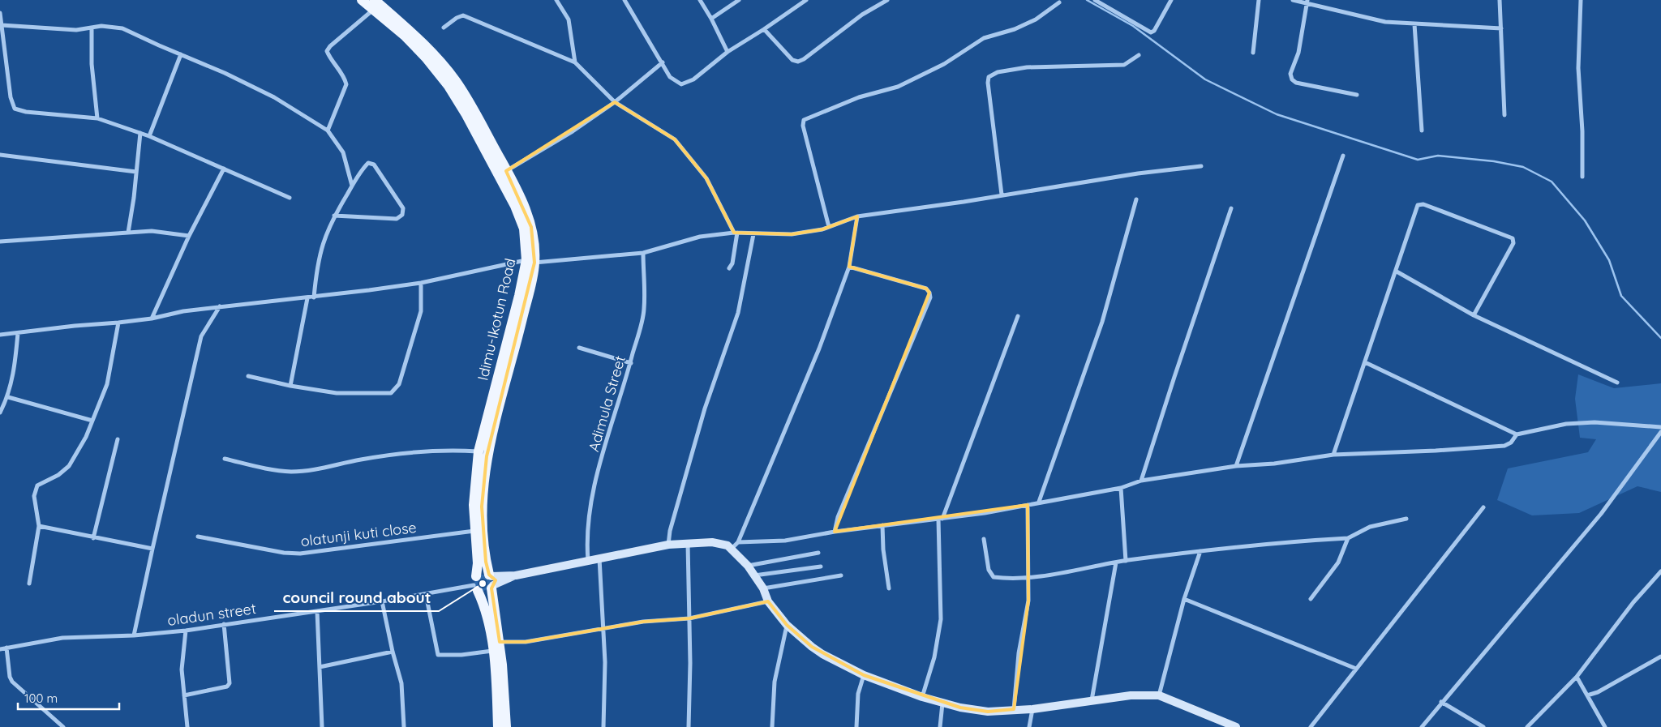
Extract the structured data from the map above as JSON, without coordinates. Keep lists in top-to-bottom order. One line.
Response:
{"streets":{"main road":["Idimu-Ikotun Road"],"street":["Adimula Street","olatunji kuti close","oladun street"]},"crossings":[["Idimu-Ikotun Road","olatunji kuti close"],["Idimu-Ikotun Road","oladun street"]],"places":["council round about"],"scale_bar":"100 m"}
